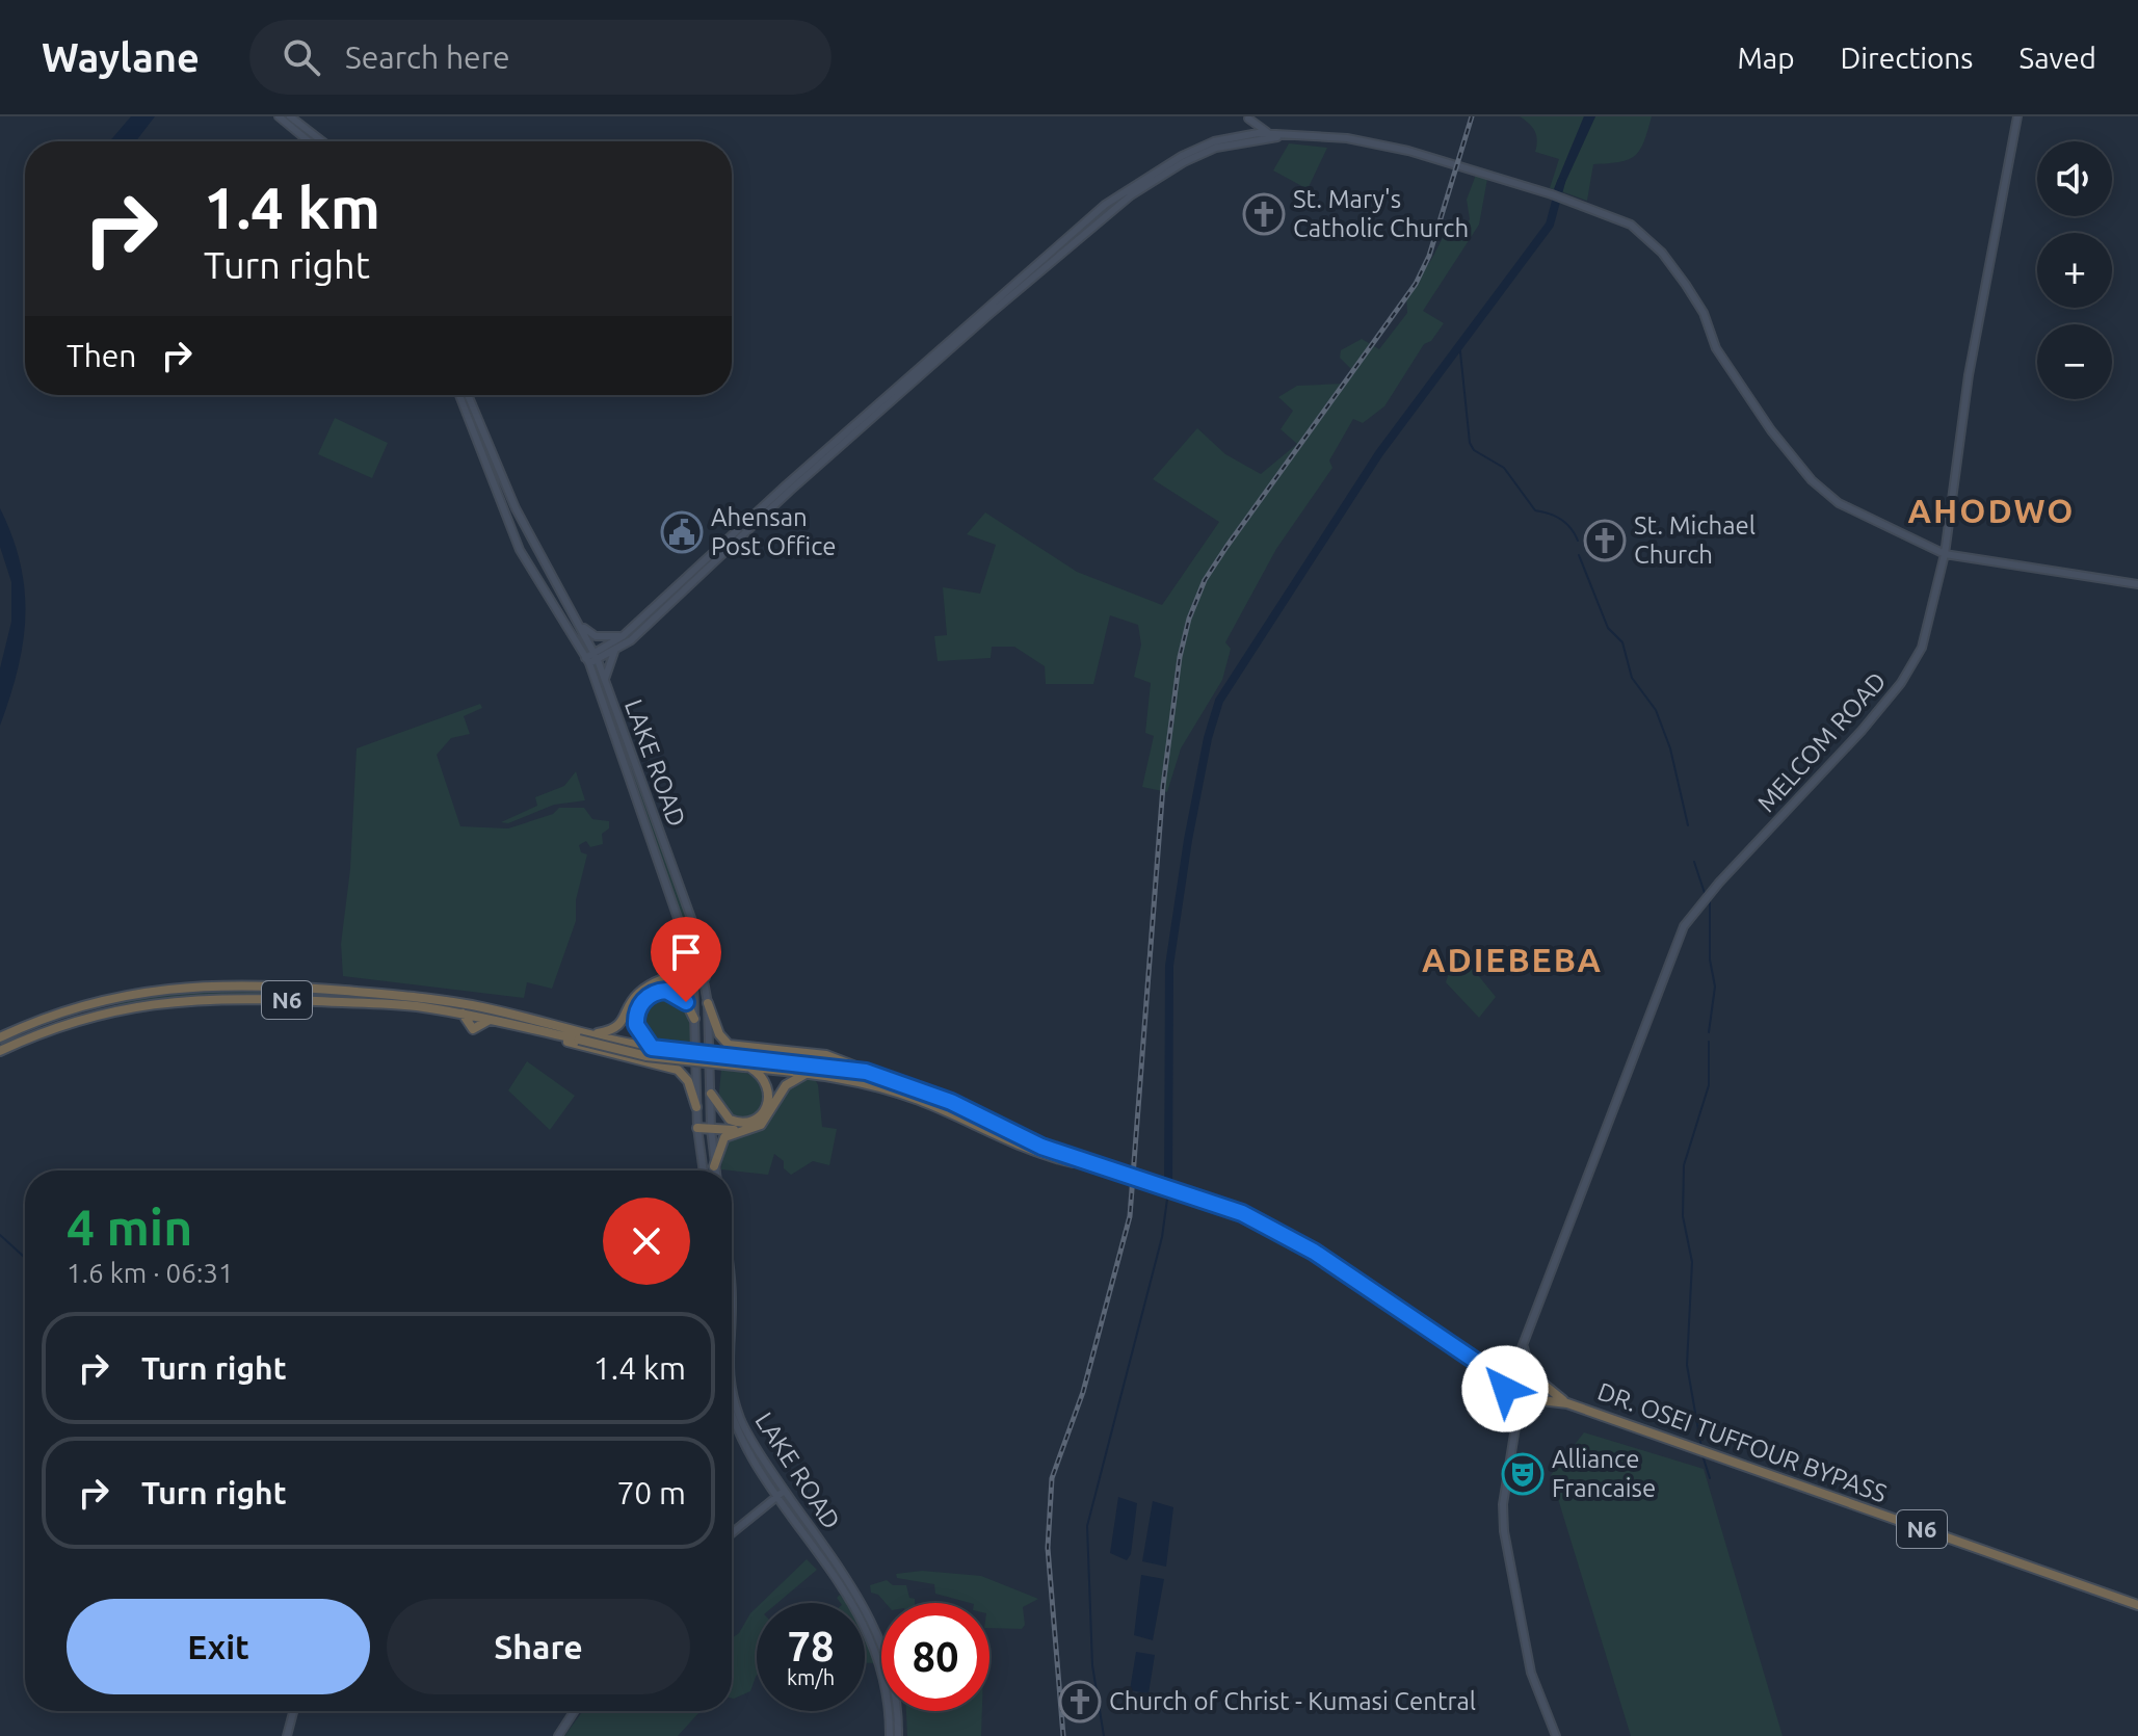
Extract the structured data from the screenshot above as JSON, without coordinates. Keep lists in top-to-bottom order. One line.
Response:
{"streets":{"highway":["N6","DR. OSEI TUFFOUR BYPASS"],"main road":["MELCOM ROAD","LAKE ROAD"]},"crossings":[["MELCOM ROAD","N6"],["MELCOM ROAD","DR. OSEI TUFFOUR BYPASS"],["N6","DR. OSEI TUFFOUR BYPASS"]],"districts":["AHODWO","ADIEBEBA"],"places":{"church":["St. Mary's Catholic Church","St. Michael Church","Church of Christ - Kumasi Central"],"public building":["Ahensan Post Office"],"theatre":["Alliance Francaise"]},"page":{"header":"Waylane","search":"Search here","nav":["Map","Directions","Saved"],"map_buttons":["+","−"],"turn":["1.4 km","Turn right"],"then":"Then","heading":["4 min","1.6 km · 06:31"],"list":[{"name":"Turn right","value":"1.4 km"},{"name":"Turn right","value":"70 m"}],"buttons":["Exit","Share"],"speed":"78 km/h","limit":"80"}}
